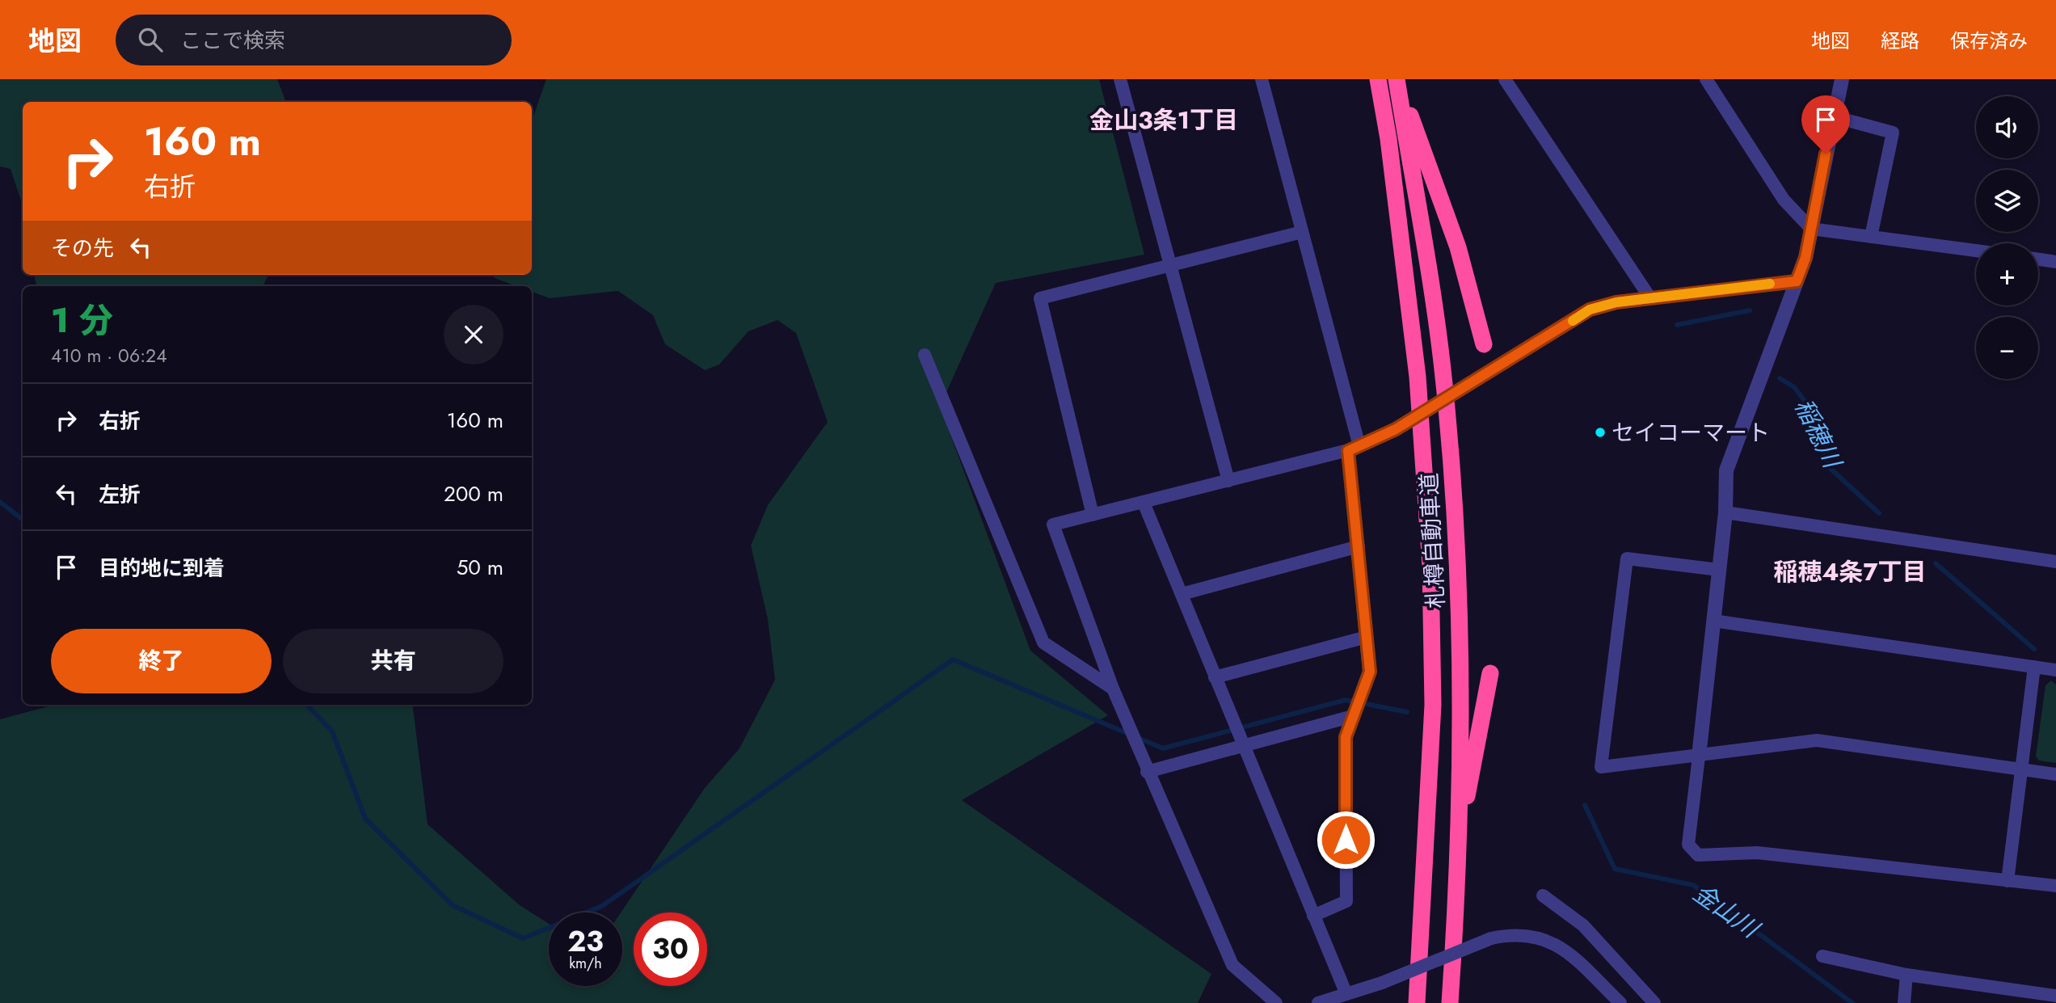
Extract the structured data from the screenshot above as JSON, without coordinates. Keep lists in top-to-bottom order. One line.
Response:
{"streets":{"highway":["札樽自動車道"]},"districts":["金山3条1丁目","稲穂4条7丁目"],"water":["稲穂川","金山川"],"places":["セイコーマート"],"page":{"header":"地図","search":"ここで検索","nav":["地図","経路","保存済み"],"map_buttons":["+","−"],"turn":["160 m","右折"],"then":"その先","heading":["1 分","410 m · 06:24"],"list":[{"name":"右折","value":"160 m"},{"name":"左折","value":"200 m"},{"name":"目的地に到着","value":"50 m"}],"buttons":["終了","共有"],"speed":"23 km/h","limit":"30"}}
